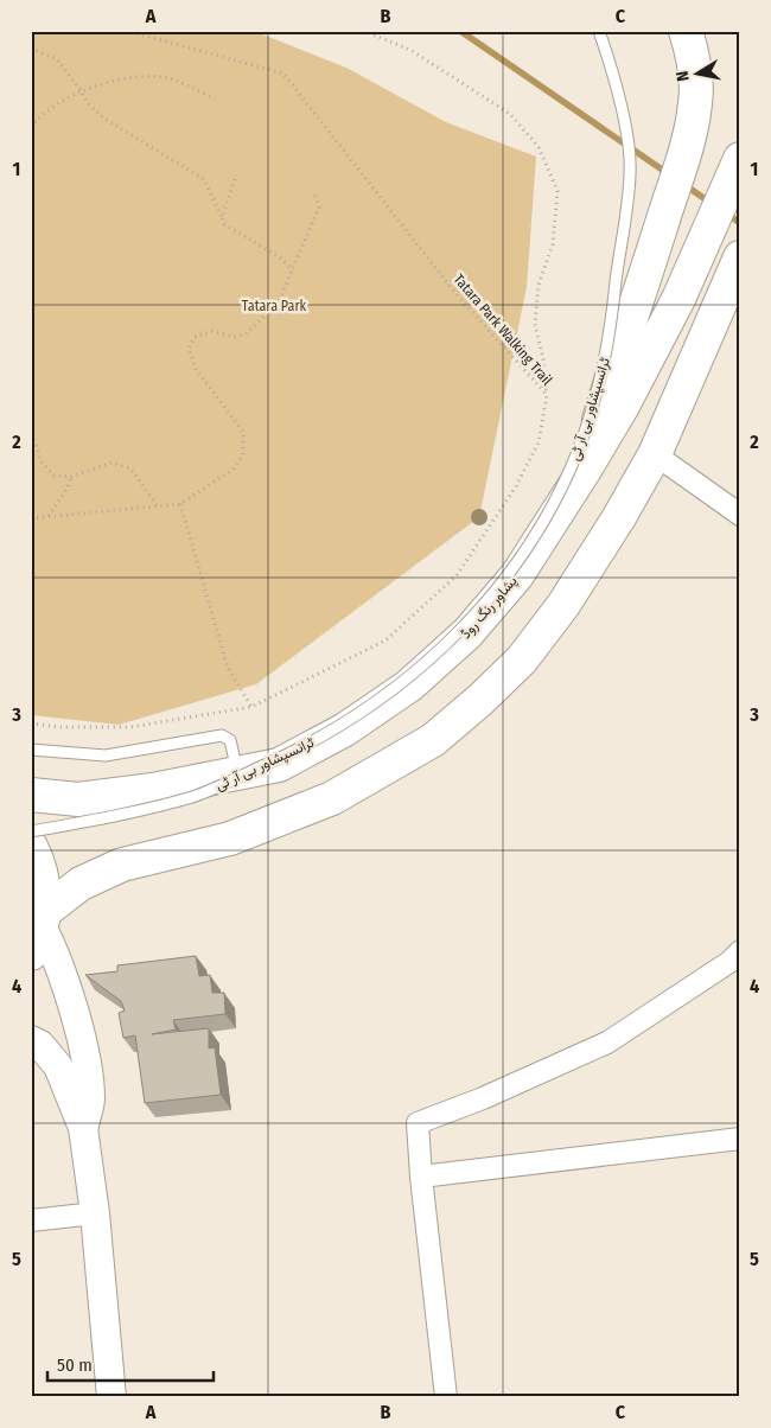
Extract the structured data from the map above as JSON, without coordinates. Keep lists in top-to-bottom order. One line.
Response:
{"streets":{"highway":["پشاور رنگ روڈ"],"lane":["ٹرانسپشاور بی آر ٹی"],"path":["Tatara Park Walking Trail"]},"parks":["Tatara Park"],"scale_bar":"50 m","north":"left","grid":{"columns":["A","B","C"],"rows":["1","2","3","4","5"]}}
